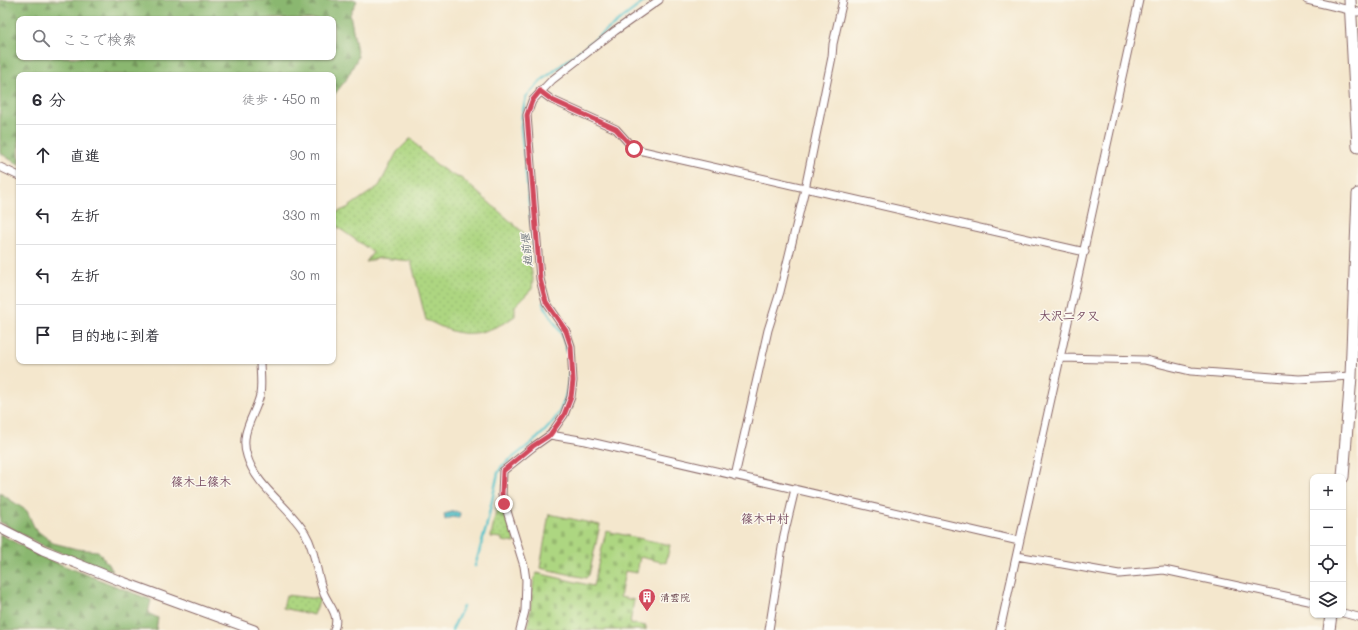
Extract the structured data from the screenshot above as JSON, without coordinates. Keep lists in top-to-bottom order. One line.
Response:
{"districts":["大沢二タ又","篠木上篠木","篠木中村"],"water":["越前堰"],"places":{"building":["清雲院"]},"page":{"search":"ここで検索","heading":["6 分","徒歩 · 450 m"],"list":[["直進","90 m"],["左折","330 m"],["左折","30 m"],"目的地に到着"],"map_buttons":["+","−"]}}
